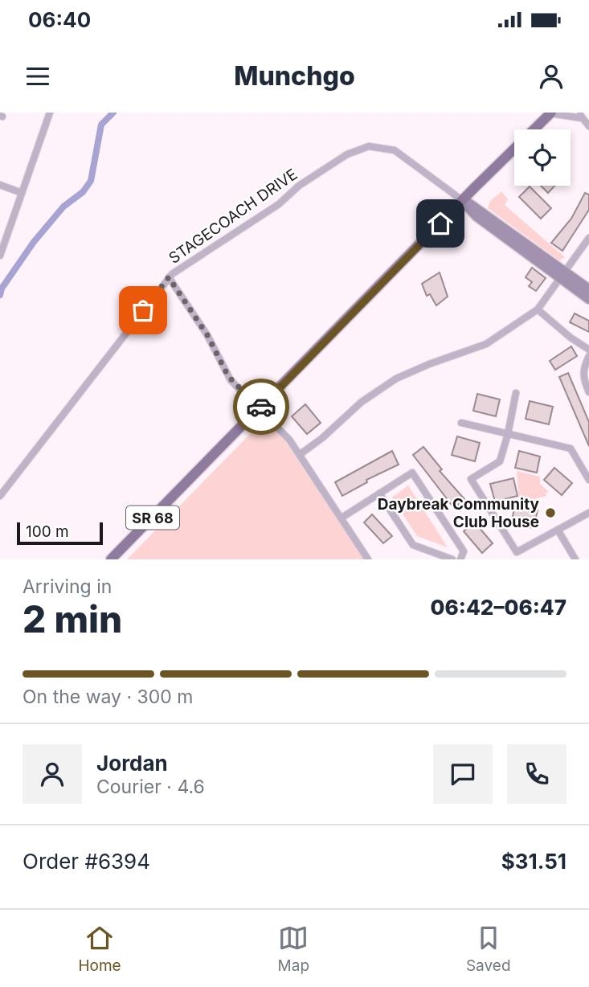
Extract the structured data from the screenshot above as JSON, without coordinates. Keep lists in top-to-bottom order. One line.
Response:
{"streets":{"main road":["SR 68"],"street":["STAGECOACH DRIVE"]},"crossings":[["STAGECOACH DRIVE","SR 68"]],"places":["Daybreak Community Club House"],"scale_bar":"100 m","page":{"status":"06:40","header":"Munchgo","scale":"100 m","heading":["2 min","Arriving in","06:42–06:47"],"panel":["Jordan","Courier · 4.6","Order #6394","$31.51"],"bar":"On the way · 300 m","tabs":["Home","Map","Saved"]}}
